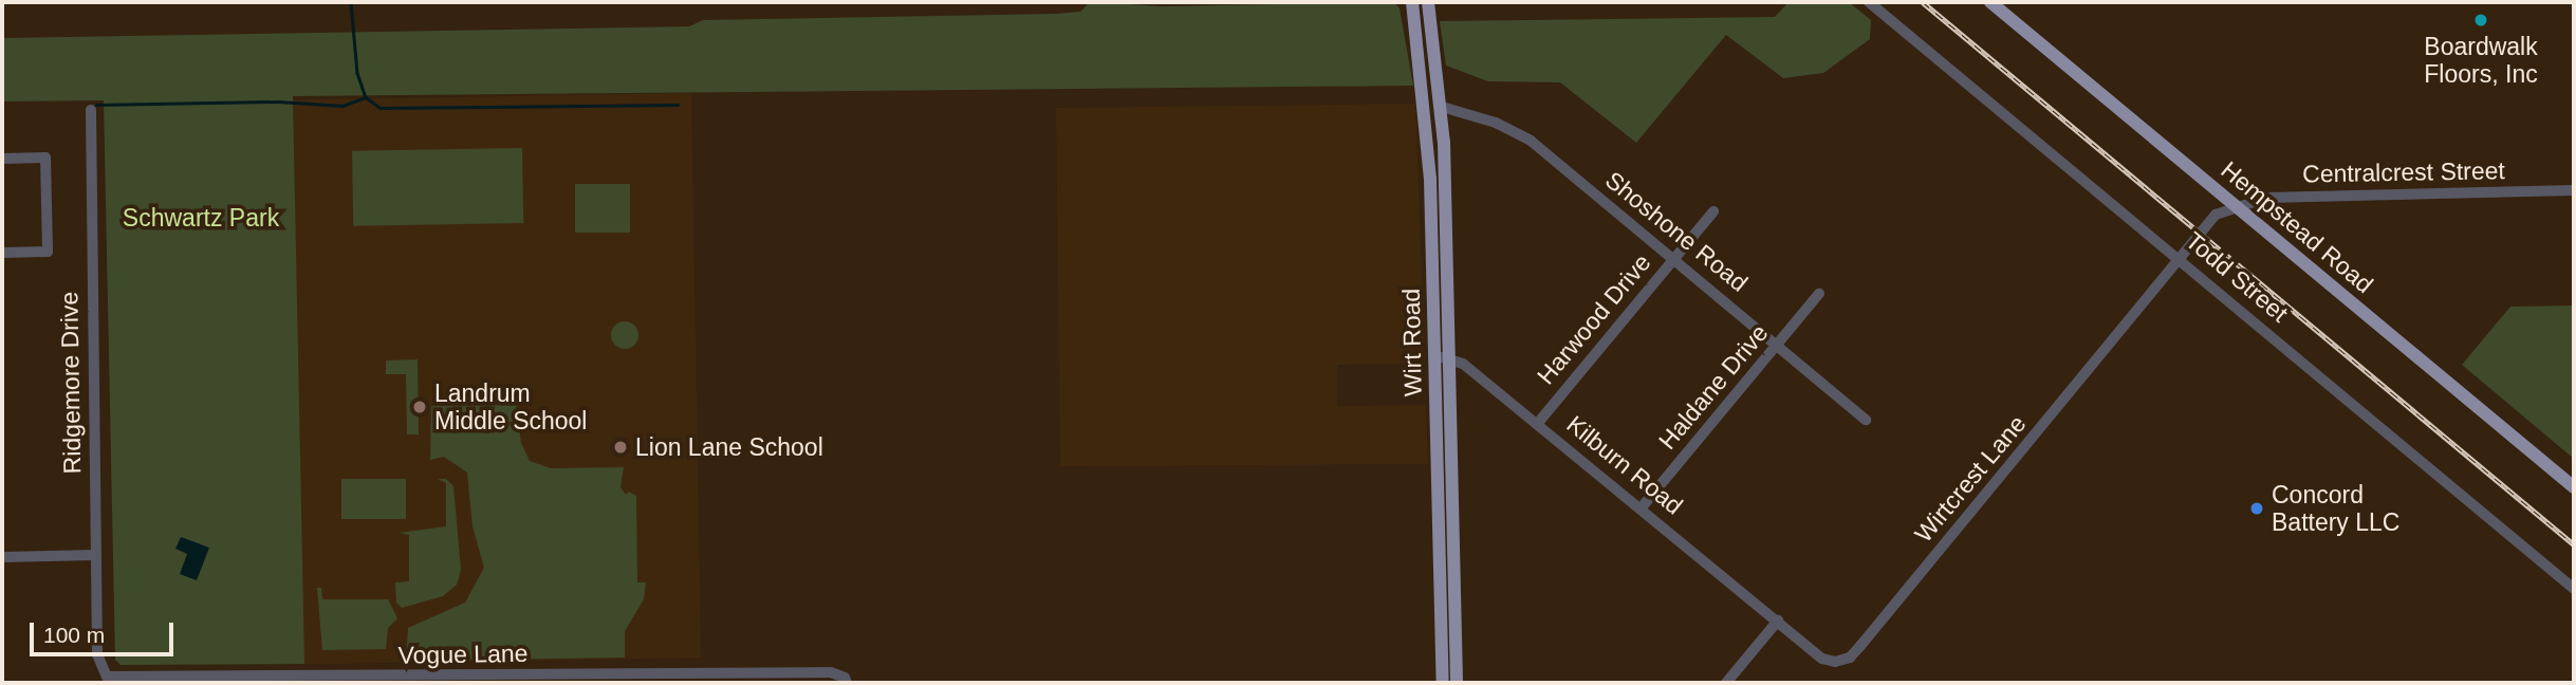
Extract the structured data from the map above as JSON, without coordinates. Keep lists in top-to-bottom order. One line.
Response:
{"streets":{"main road":["Hempstead Road","Wirt Road"],"street":["Centralcrest Street","Shoshone Road","Todd Street","Harwood Drive","Ridgemore Drive","Haldane Drive","Kilburn Road","Wirtcrest Lane","Vogue Lane"]},"crossings":[["Centralcrest Street","Hempstead Road"],["Centralcrest Street","Wirtcrest Lane"],["Hempstead Road","Wirtcrest Lane"],["Shoshone Road","Harwood Drive"],["Shoshone Road","Wirt Road"],["Shoshone Road","Haldane Drive"],["Todd Street","Wirtcrest Lane"],["Harwood Drive","Kilburn Road"],["Wirt Road","Kilburn Road"],["Ridgemore Drive","Vogue Lane"],["Haldane Drive","Kilburn Road"],["Kilburn Road","Wirtcrest Lane"]],"parks":["Schwartz Park"],"places":["Boardwalk Floors, Inc","Landrum Middle School","Lion Lane School","Concord Battery LLC"],"scale_bar":"100 m"}
